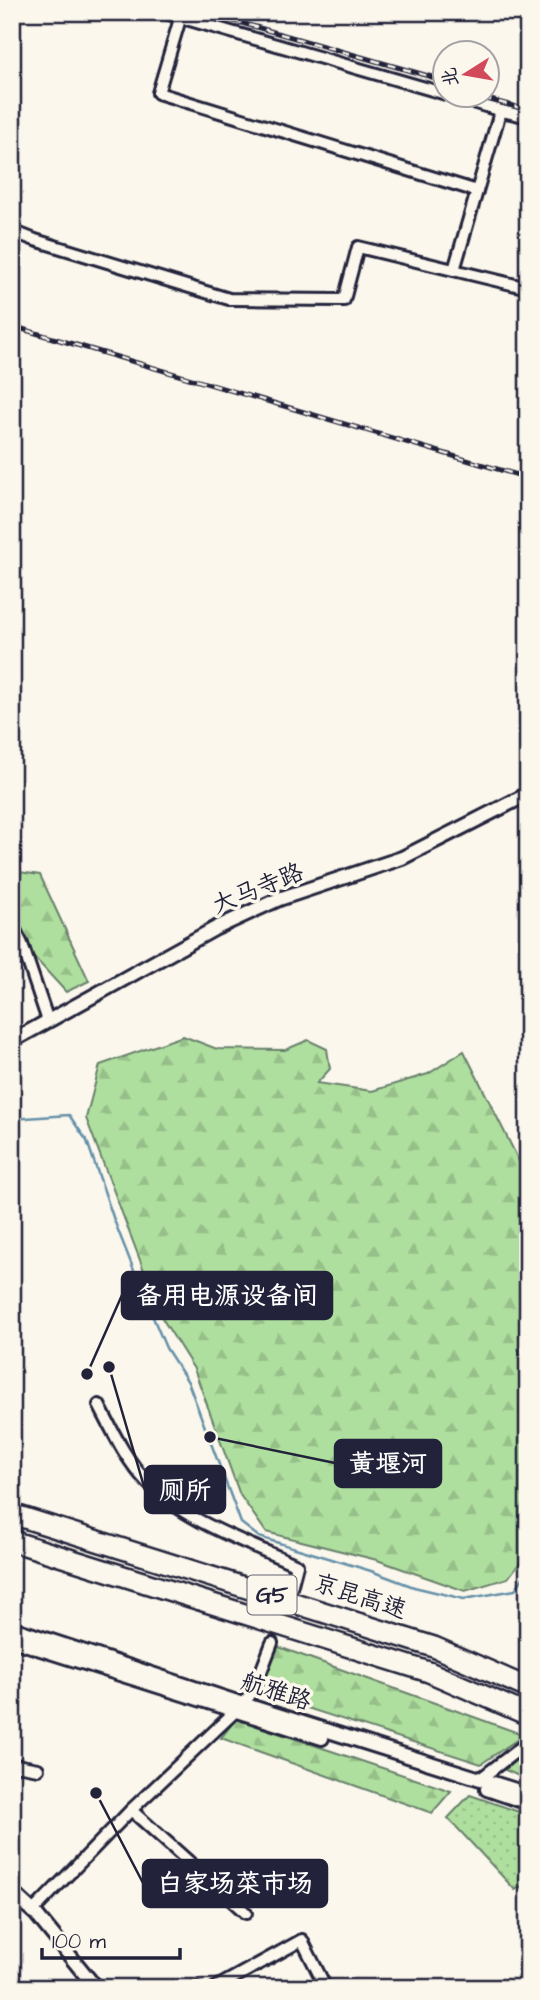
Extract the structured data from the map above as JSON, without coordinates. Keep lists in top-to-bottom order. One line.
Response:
{"streets":{"highway":["G5","京昆高速"],"street":["大马寺路","航雅路"]},"places":["厕所","备用电源设备间","黄堰河","白家场菜市场"],"scale_bar":"100 m","north":"left"}
